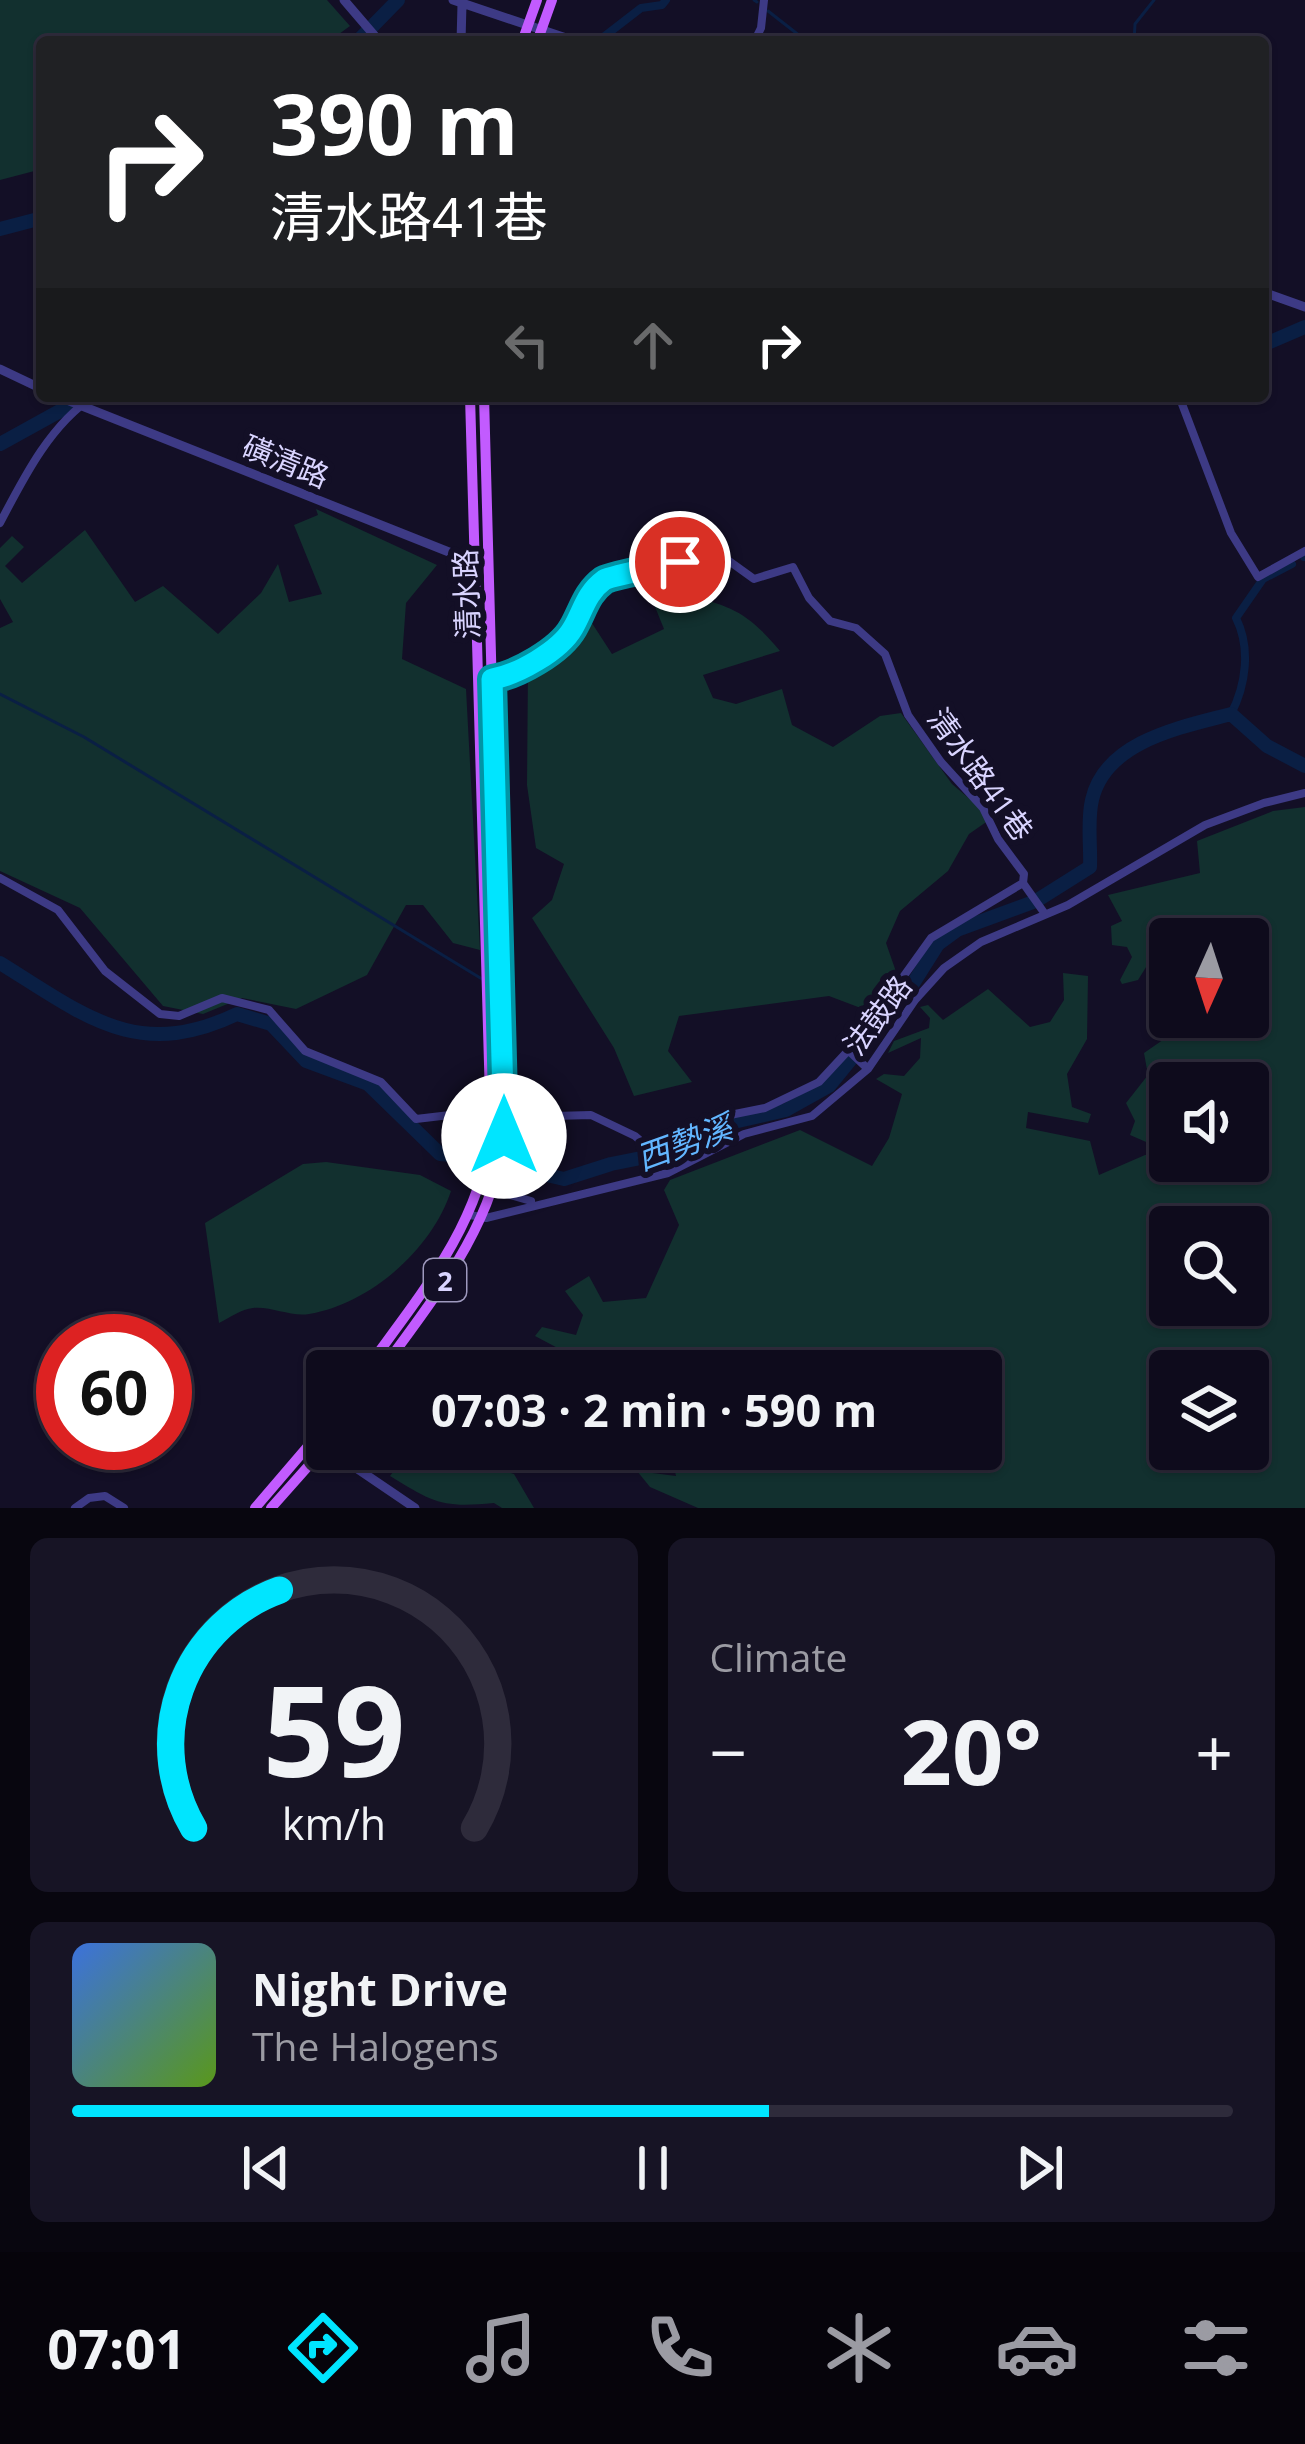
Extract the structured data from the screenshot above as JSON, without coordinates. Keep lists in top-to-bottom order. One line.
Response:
{"streets":{"main road":["清水路","2"],"street":["磺清路","清水路41巷","法鼓路"]},"crossings":[["磺清路","清水路"],["清水路","清水路41巷"],["清水路","2"],["清水路41巷","法鼓路"],["法鼓路","2"]],"water":["西勢溪"],"north":"bottom","page":{"turn":["390 m","清水路41巷"],"limit":"60","trip":"07:03 · 2 min · 590 m","tile":"Climate","heat":["−","20°","+"],"song":["Night Drive","The Halogens"],"tabs":"07:01","gauge":["59","km/h"]}}
